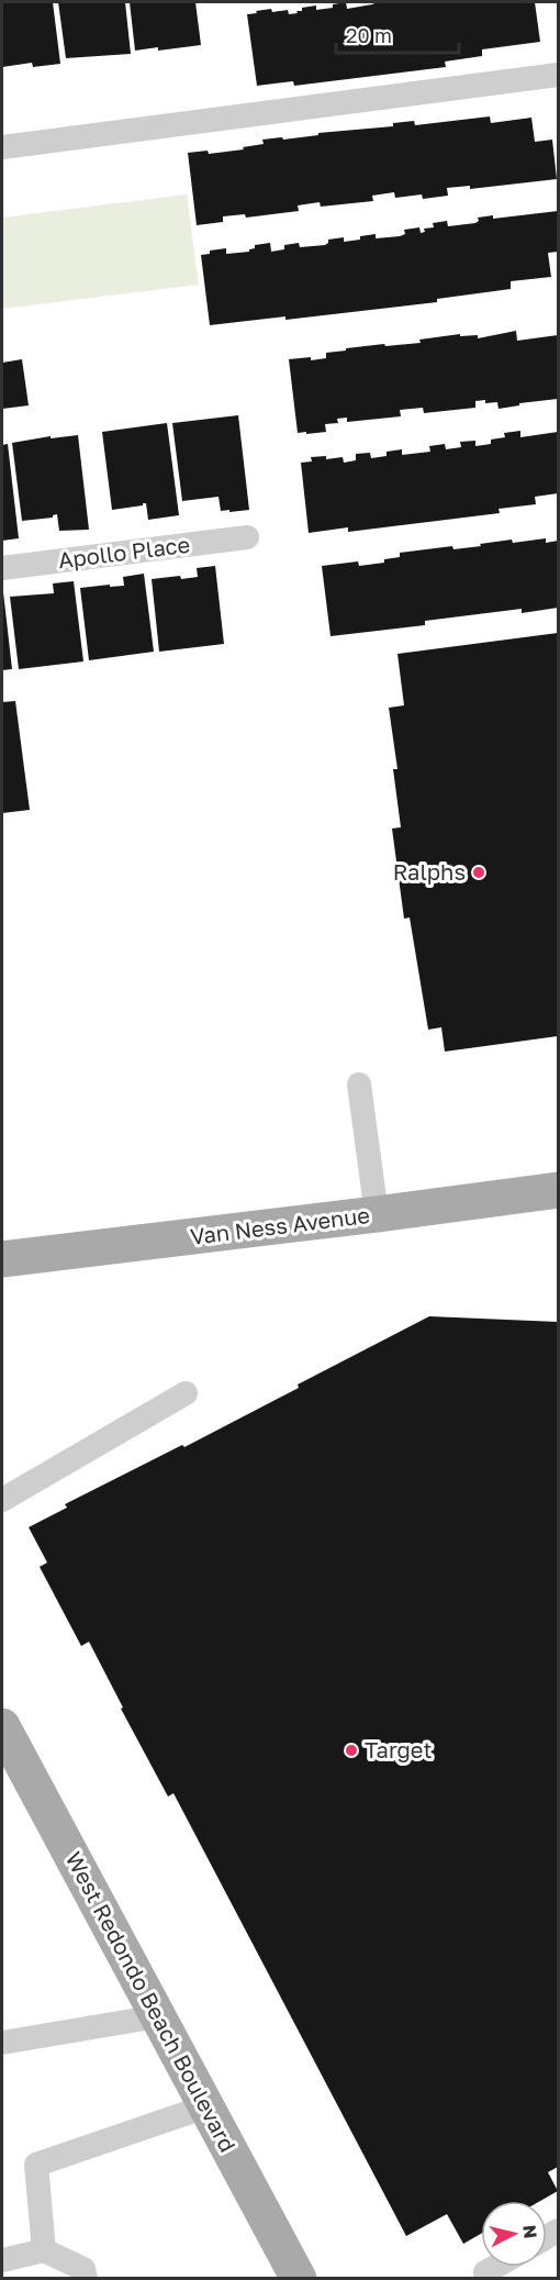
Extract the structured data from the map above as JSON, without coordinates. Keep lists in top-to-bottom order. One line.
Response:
{"streets":{"main road":["Van Ness Avenue","West Redondo Beach Boulevard"],"lane":["Apollo Place"]},"places":["Ralphs","Target"],"scale_bar":"20 m","north":"right"}
